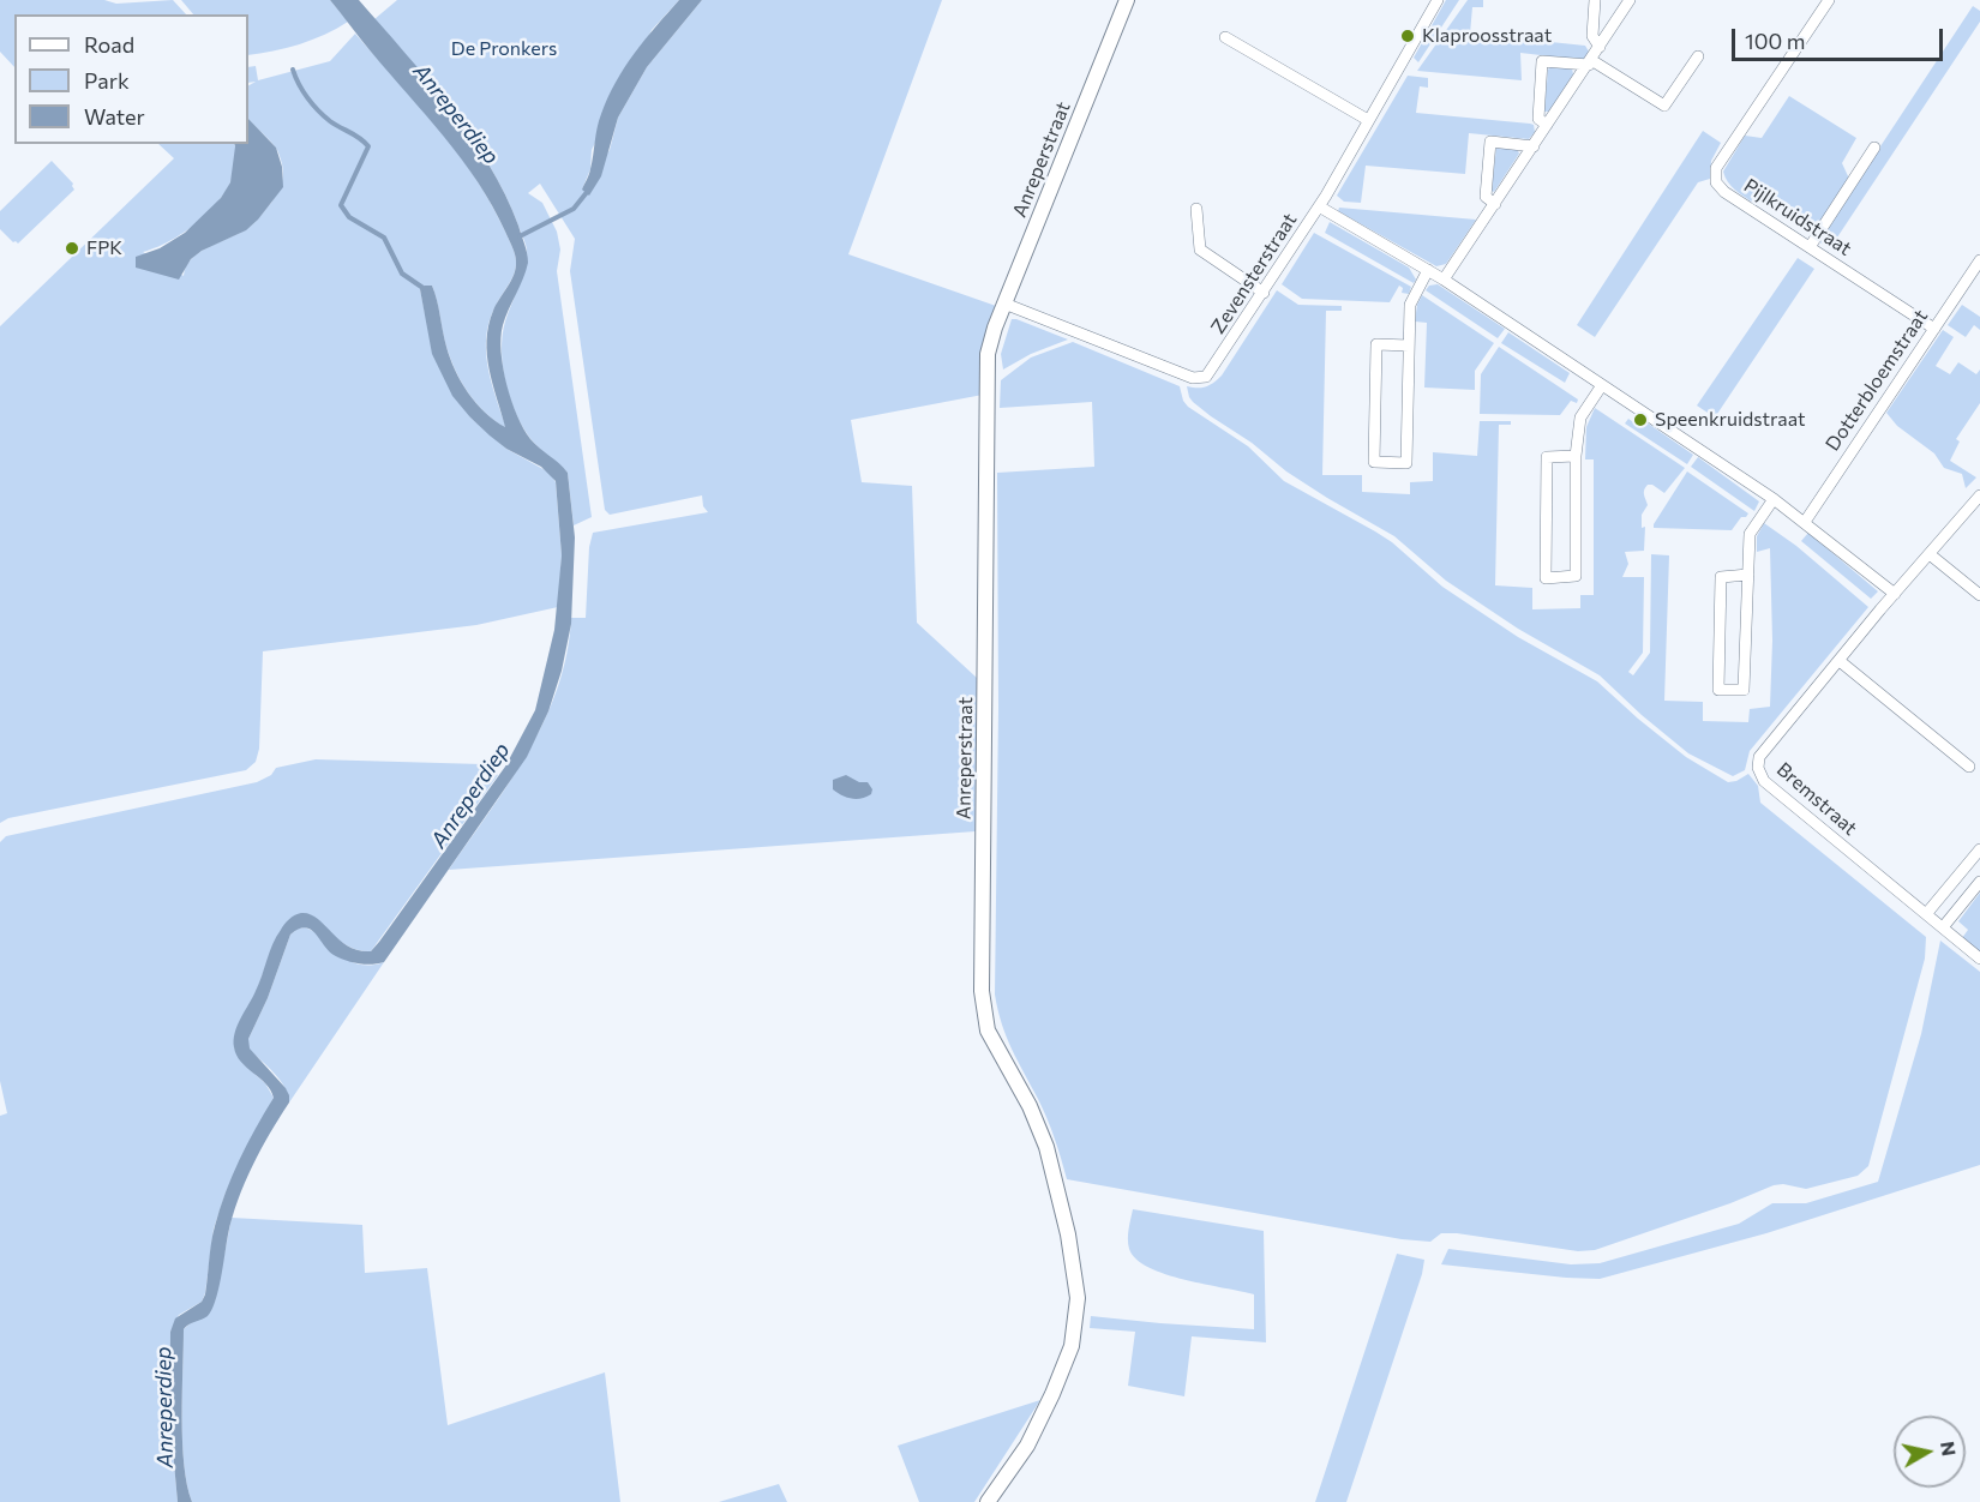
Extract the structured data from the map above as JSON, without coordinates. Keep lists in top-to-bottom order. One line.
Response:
{"streets":{"street":["Anreperstraat","Pijlkruidstraat","Zevensterstraat","Dotterbloemstraat","Bremstraat"]},"crossings":[["Anreperstraat","Zevensterstraat"],["Pijlkruidstraat","Dotterbloemstraat"]],"water":["Anreperdiep"],"parks":["De Pronkers"],"places":["Klaproosstraat","FPK","Speenkruidstraat"],"legend":["Road","Park","Water"],"scale_bar":"100 m","north":"right"}
